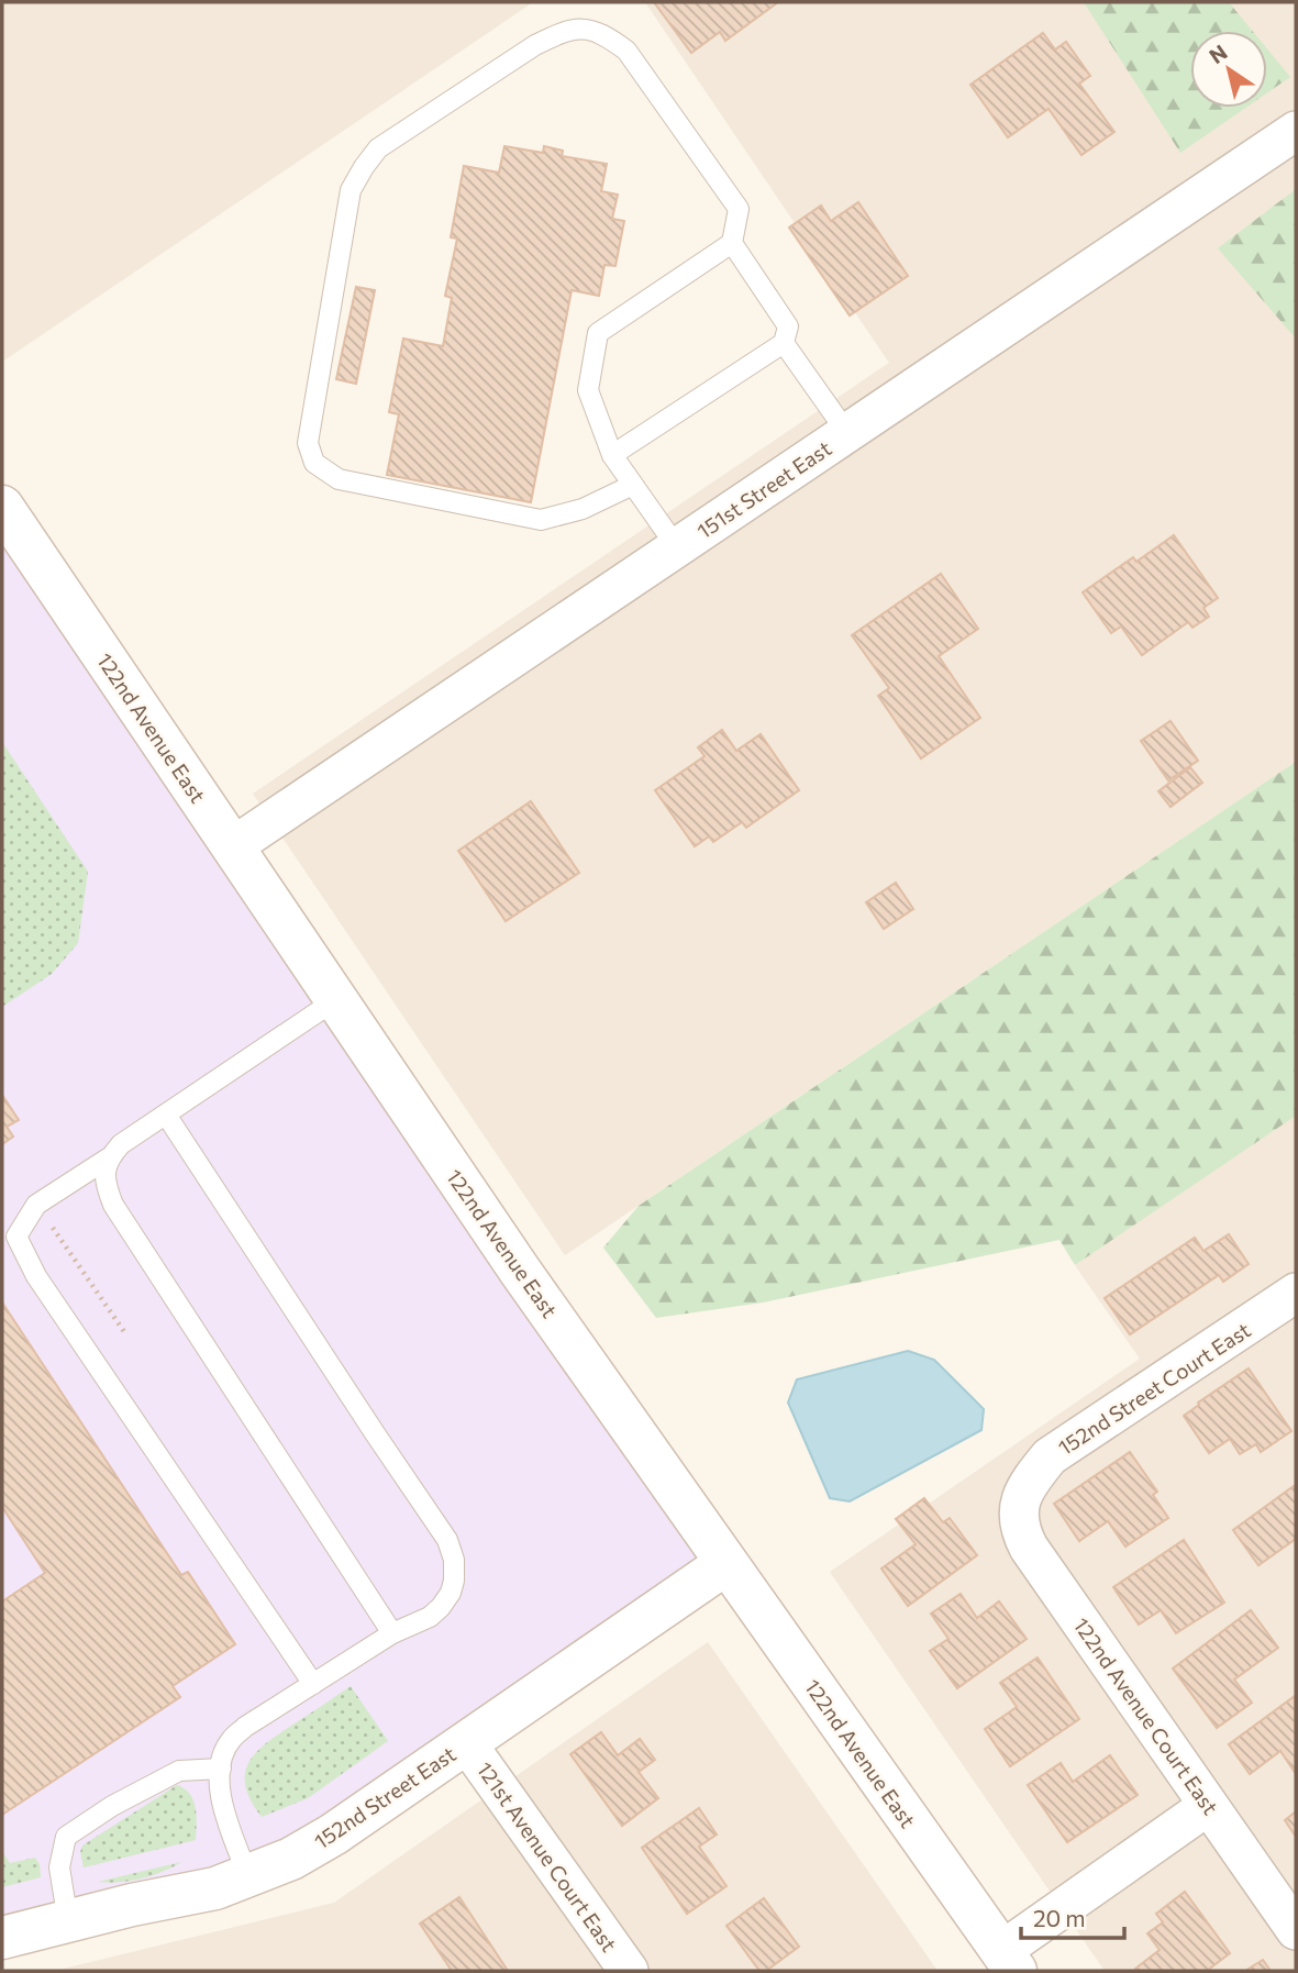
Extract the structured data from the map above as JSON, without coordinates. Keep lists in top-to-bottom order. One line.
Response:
{"streets":{"main road":["122nd Avenue East","152nd Street East"],"street":["151st Street East","152nd Street Court East","122nd Avenue Court East","121st Avenue Court East"]},"crossings":[["151st Street East","122nd Avenue East"],["122nd Avenue East","152nd Street East"],["152nd Street Court East","122nd Avenue Court East"],["152nd Street East","121st Avenue Court East"]],"scale_bar":"20 m","north":"top left"}
